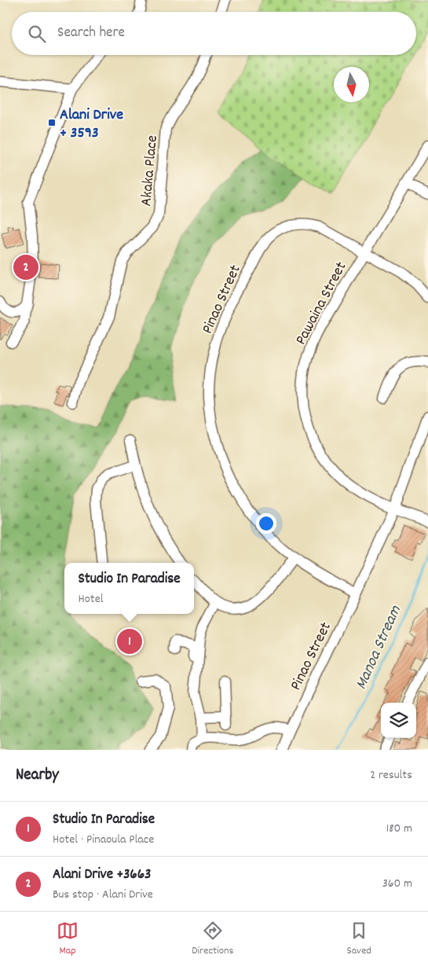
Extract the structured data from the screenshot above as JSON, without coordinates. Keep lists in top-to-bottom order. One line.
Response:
{"streets":{"street":["Akaka Place","Pinao Street","Pawaina Street"]},"crossings":[["Pinao Street","Pawaina Street"]],"water":["Manoa Stream"],"places":{"transit":["Alani Drive + 3593"]},"north":"bottom","page":{"search":"Search here","pins":["2","1"],"popup":["Studio In Paradise","Hotel"],"heading":["Nearby","2 results"],"list":[{"mark":"1","name":"Studio In Paradise","note":"Hotel · Pinaoula Place","value":"180 m"},{"mark":"2","name":"Alani Drive +3663","note":"Bus stop · Alani Drive","value":"360 m"}],"nav":["Map","Directions","Saved"]}}
